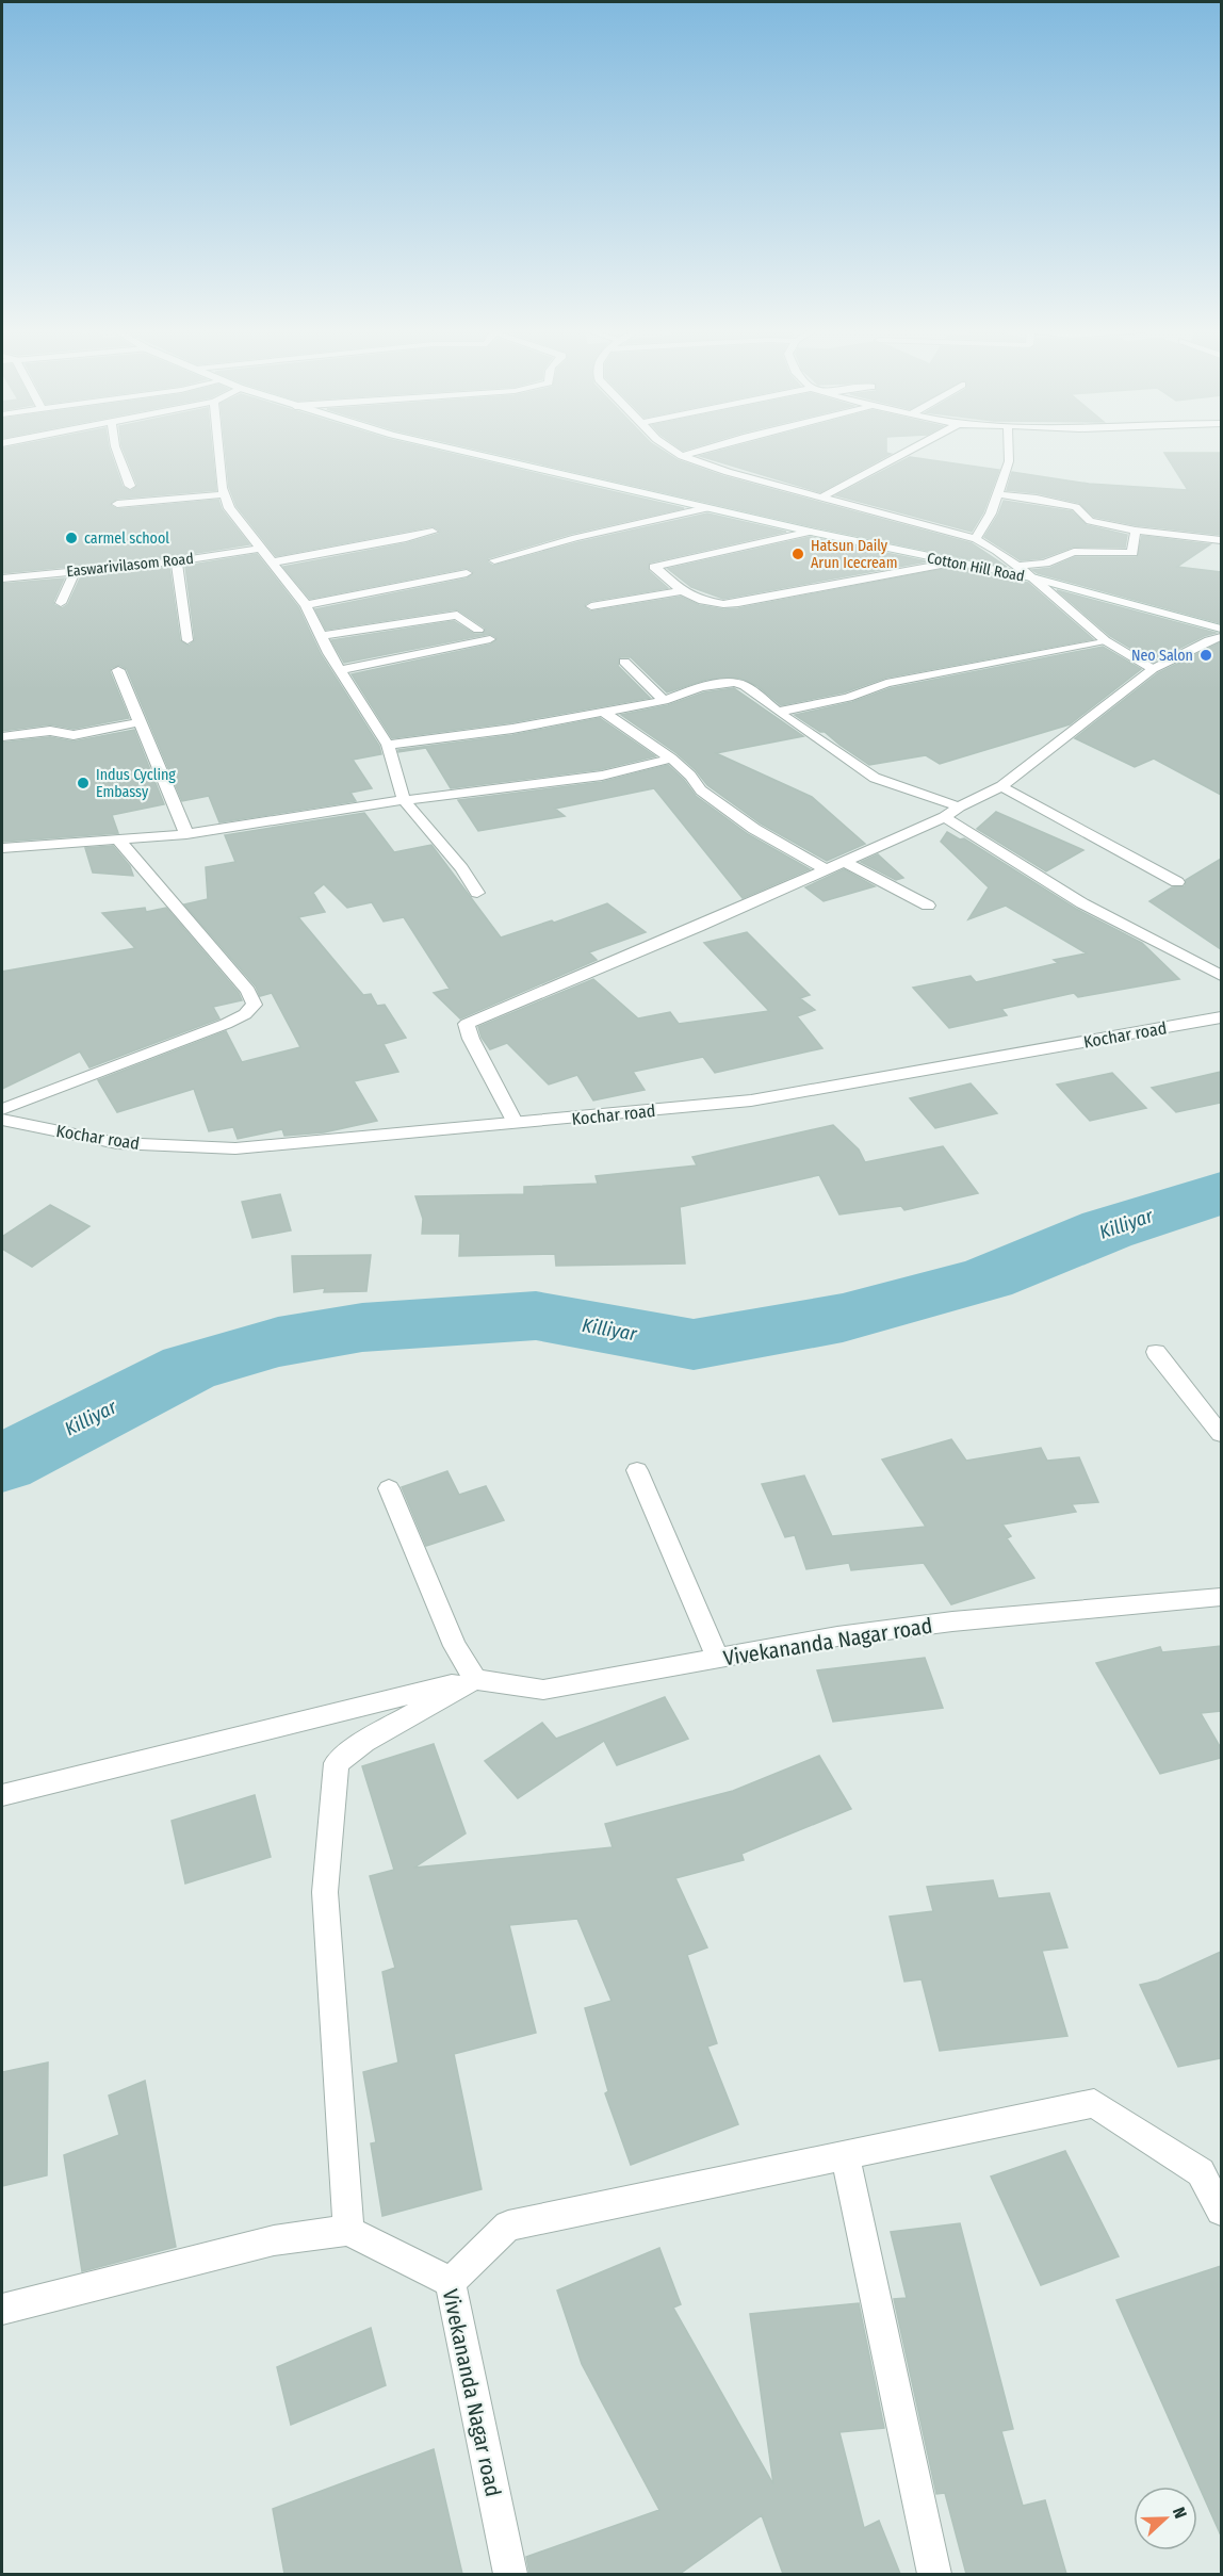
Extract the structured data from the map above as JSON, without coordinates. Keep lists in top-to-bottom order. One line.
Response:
{"streets":{"street":["Easwarivilasom Road","Cotton Hill Road","Kochar road","Vivekananda Nagar road"]},"water":["Killiyar"],"places":["carmel school","Hatsun Daily Arun Icecream","Neo Salon","Indus Cycling Embassy"],"north":"right"}
